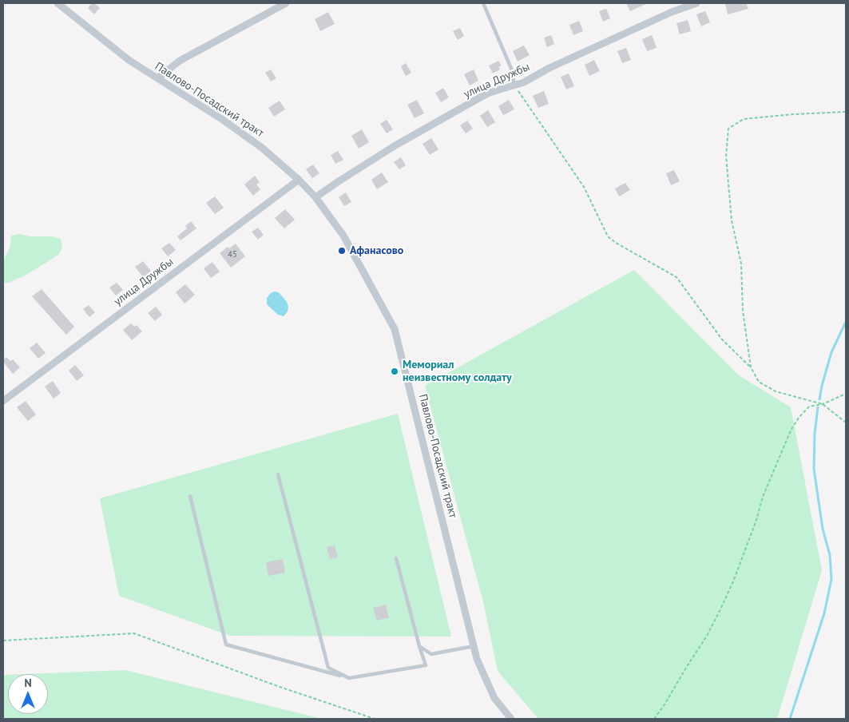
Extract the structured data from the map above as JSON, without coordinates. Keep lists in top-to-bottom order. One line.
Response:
{"streets":{"street":["улица Дружбы","Павлово-Посадский тракт"]},"crossings":[["улица Дружбы","Павлово-Посадский тракт"]],"places":["Афанасово","Мемориал неизвестному солдату"],"house_numbers":["45"],"north":"top"}
